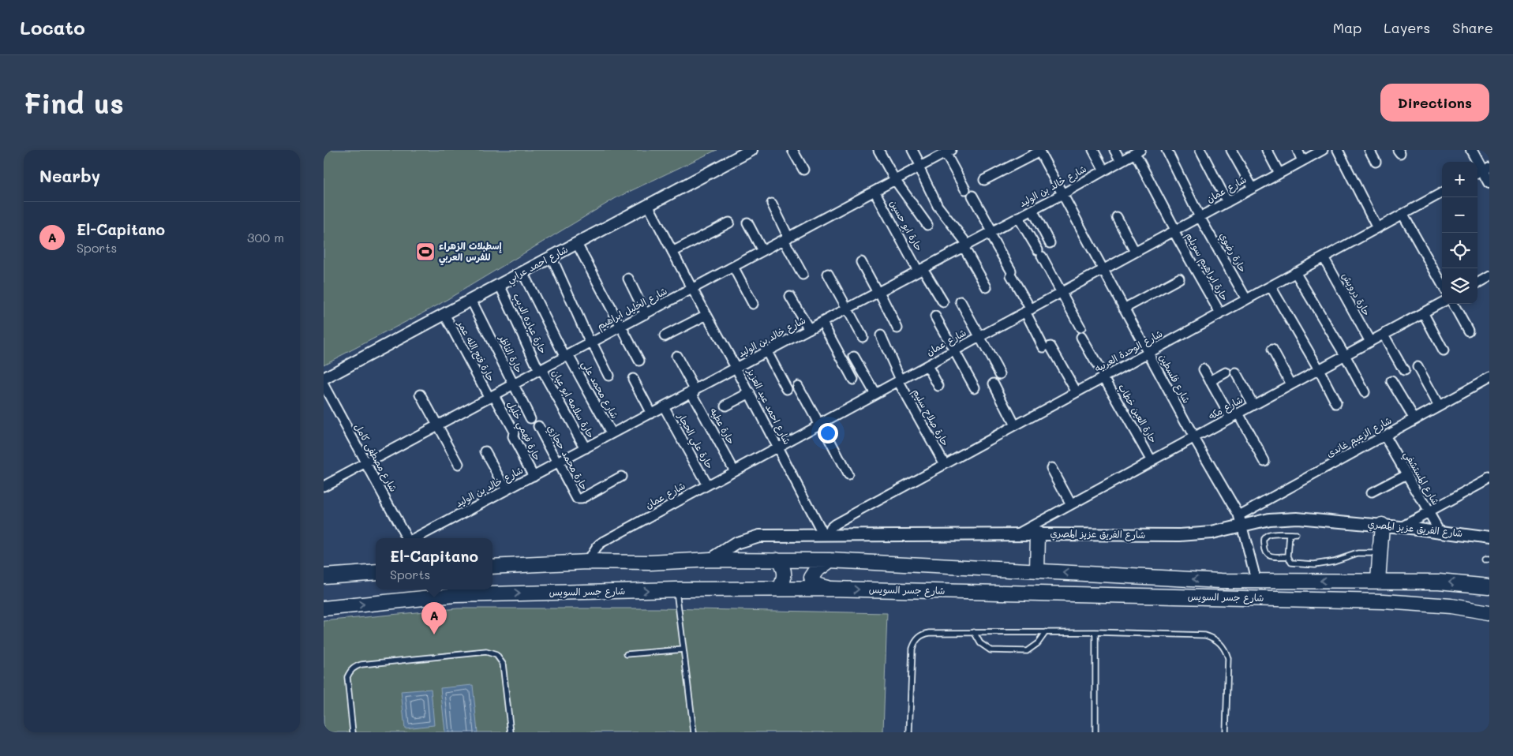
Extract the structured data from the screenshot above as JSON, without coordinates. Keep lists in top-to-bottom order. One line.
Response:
{"streets":{"main road":["شارع جسر السويس"],"street":["شارع خالد بن الوليد","شارع عمان","حارة ابو حسين","حارة رضوي","شارع احمد عرابي","حارة ابراهيم سويلم","حارة درويش","شارع الخليل ابراهيم","حارة عباده الديب","حارة فتح الله عمر","شارع الوحدة العربيه","حارة الناظر","شارع فلسطين","شارع محمد علي","حارة سلامه ابو عيان","شارع احمد عبد العزيز","شارع مكه","حارة العين خطاب","حارة صلاح سليم","حارة عطيه","حارة فهمي خليل","شارع الزعيم غاندى","حارة علي الحجار","شارع مصطفى كامل","حارة محمد حجازي","شارع المستشفي","شارع الفريق عزيز المصري"]},"crossings":[["شارع خالد بن الوليد","حارة ابو حسين"],["شارع خالد بن الوليد","حارة ابراهيم سويلم"],["شارع خالد بن الوليد","شارع فلسطين"],["شارع خالد بن الوليد","شارع محمد علي"],["شارع خالد بن الوليد","حارة سلامه ابو عيان"],["شارع خالد بن الوليد","شارع احمد عبد العزيز"],["شارع خالد بن الوليد","حارة العين خطاب"],["شارع خالد بن الوليد","حارة عطيه"],["شارع خالد بن الوليد","حارة فهمي خليل"],["شارع خالد بن الوليد","حارة علي الحجار"],["شارع خالد بن الوليد","حارة محمد حجازي"],["شارع عمان","حارة رضوي"],["شارع عمان","حارة ابراهيم سويلم"],["شارع عمان","شارع فلسطين"],["شارع عمان","شارع احمد عبد العزيز"],["شارع عمان","حارة العين خطاب"],["شارع عمان","حارة صلاح سليم"],["شارع عمان","حارة عطيه"],["شارع عمان","حارة علي الحجار"],["شارع عمان","شارع جسر السويس"],["حارة ابو حسين","شارع الخليل ابراهيم"],["حارة رضوي","شارع الوحدة العربيه"],["شارع احمد عرابي","حارة عباده الديب"],["شارع احمد عرابي","حارة فتح الله عمر"],["شارع احمد عرابي","حارة الناظر"],["شارع احمد عرابي","شارع محمد علي"],["شارع احمد عرابي","شارع احمد عبد العزيز"],["حارة ابراهيم سويلم","شارع الوحدة العربيه"],["حارة درويش","شارع الوحدة العربيه"],["حارة درويش","شارع مكه"],["شارع الخليل ابراهيم","حارة عباده الديب"],["شارع الخليل ابراهيم","حارة فتح الله عمر"],["شارع الخليل ابراهيم","حارة الناظر"],["شارع الخليل ابراهيم","شارع محمد علي"],["شارع الخليل ابراهيم","حارة سلامه ابو عيان"],["شارع الخليل ابراهيم","شارع احمد عبد العزيز"],["شارع الخليل ابراهيم","حارة فهمي خليل"],["شارع الخليل ابراهيم","شارع مصطفى كامل"],["حارة عباده الديب","حارة سلامه ابو عيان"],["حارة فتح الله عمر","حارة فهمي خليل"],["شارع الوحدة العربيه","شارع فلسطين"],["شارع الوحدة العربيه","شارع احمد عبد العزيز"],["شارع الوحدة العربيه","حارة العين خطاب"],["شارع الوحدة العربيه","حارة صلاح سليم"],["شارع الوحدة العربيه","شارع الفريق عزيز المصري"],["شارع فلسطين","شارع مكه"],["شارع فلسطين","شارع الزعيم غاندى"],["شارع فلسطين","شارع الفريق عزيز المصري"],["شارع فلسطين","شارع جسر السويس"],["شارع احمد عبد العزيز","شارع الفريق عزيز المصري"],["شارع مكه","حارة العين خطاب"],["شارع مكه","شارع الفريق عزيز المصري"],["شارع الزعيم غاندى","شارع المستشفي"],["شارع المستشفي","شارع الفريق عزيز المصري"],["شارع الفريق عزيز المصري","شارع جسر السويس"]],"places":{"sports":["إسطبلات الزهراء للفرس العربي"]},"page":{"header":"Locato","nav":["Map","Layers","Share"],"buttons":"Directions","title":"Find us","heading":"Nearby","map_buttons":["+","−"],"list":[{"mark":"A","name":"El-Capitano","note":"Sports","value":"300 m"}],"popup":["El-Capitano","Sports"],"pins":"A"}}
